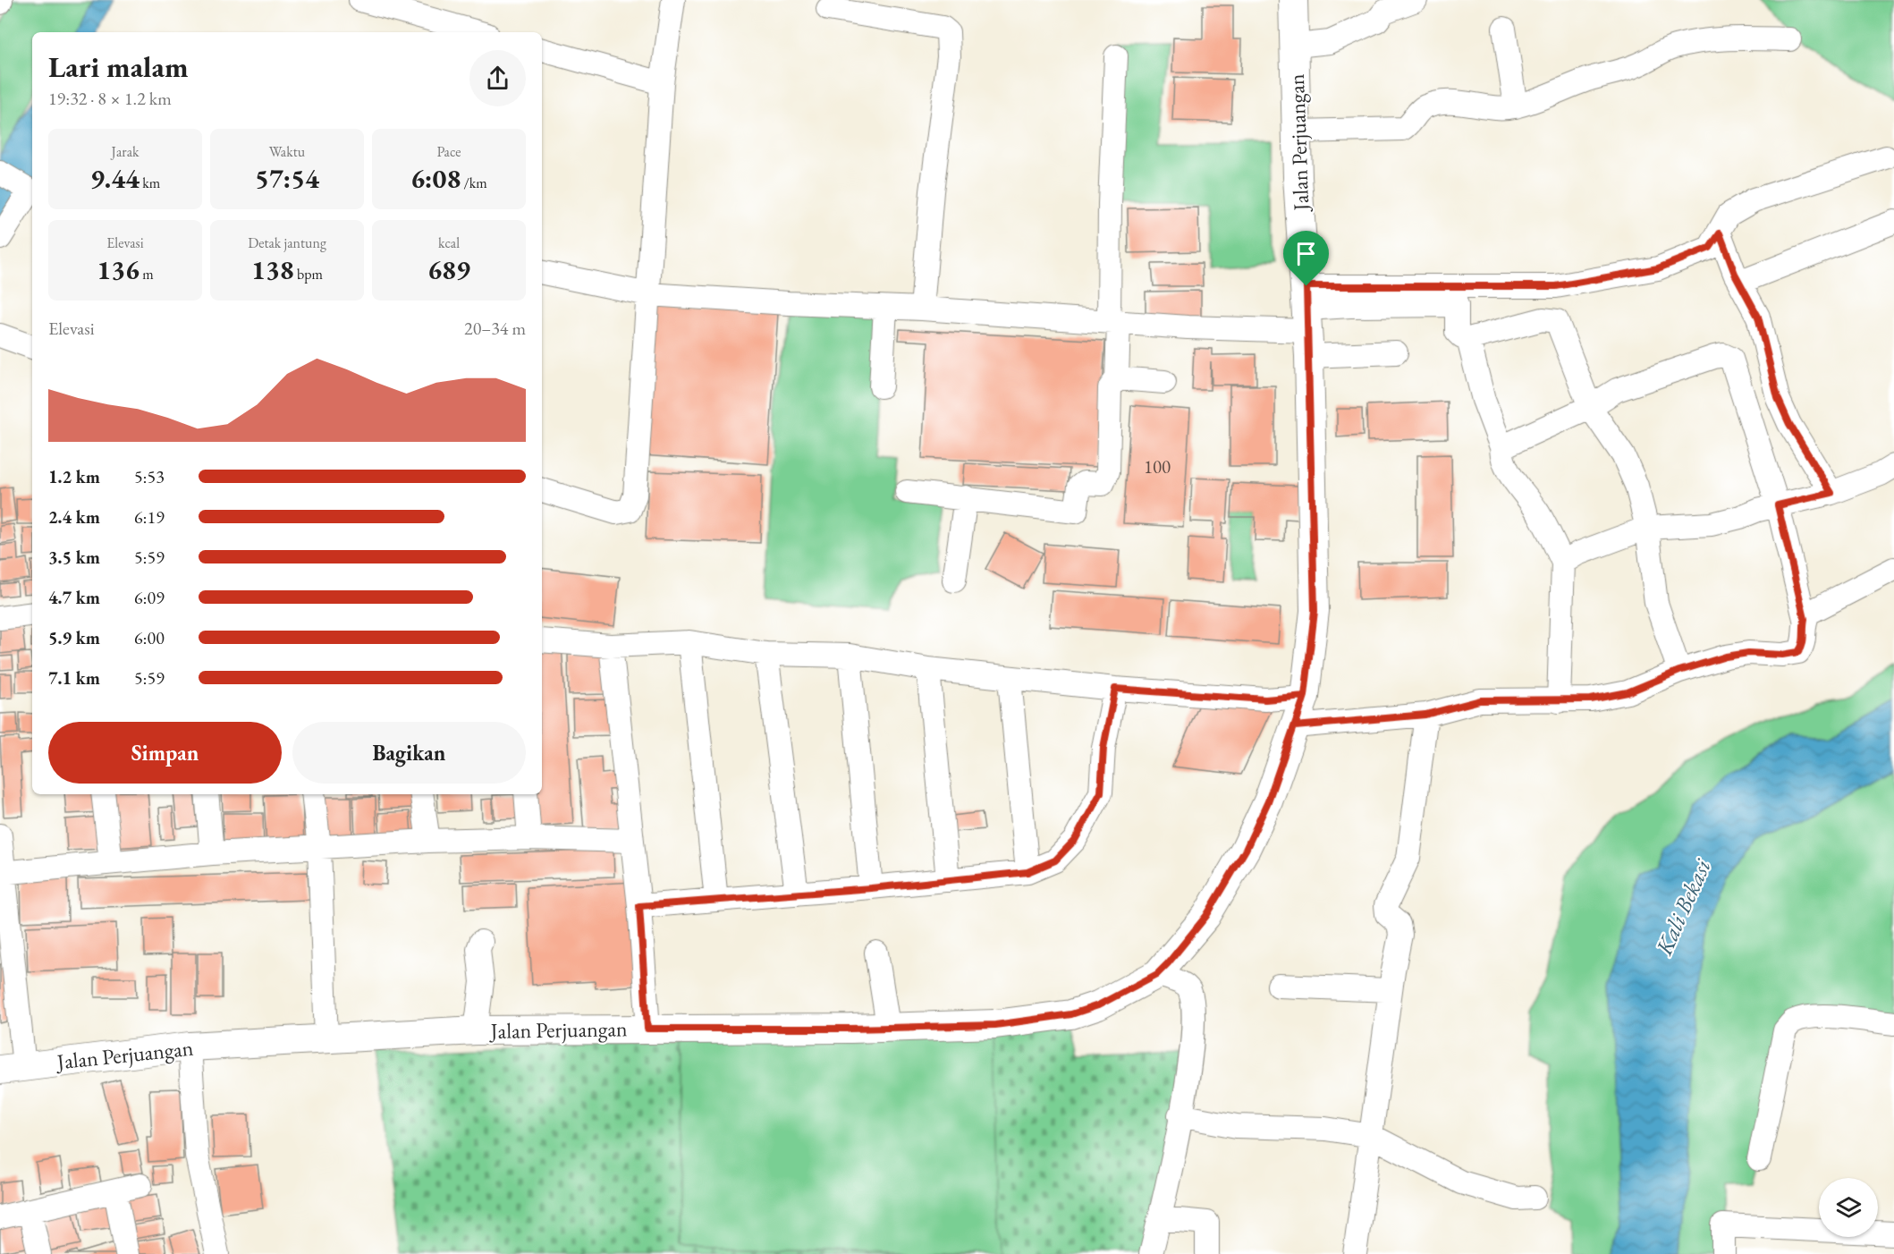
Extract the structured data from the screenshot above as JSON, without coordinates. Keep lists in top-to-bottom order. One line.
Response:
{"streets":{"main road":["Jalan Perjuangan"]},"water":["Kali Bekasi"],"house_numbers":["100"],"page":{"heading":["Lari malam","19:32 · 8 × 1.2 km"],"stats":[["Jarak","9.44 km"],["Waktu","57:54"],["Pace","6:08 /km"],["Elevasi","136 m"],["Detak jantung","138 bpm"],["kcal","689"]],"chart":["Elevasi","20–34 m"],"list":[{"name":"1.2 km","note":"5:53"},{"name":"2.4 km","note":"6:19"},{"name":"3.5 km","note":"5:59"},{"name":"4.7 km","note":"6:09"},{"name":"5.9 km","note":"6:00"},{"name":"7.1 km","note":"5:59"}],"buttons":["Simpan","Bagikan"]}}
